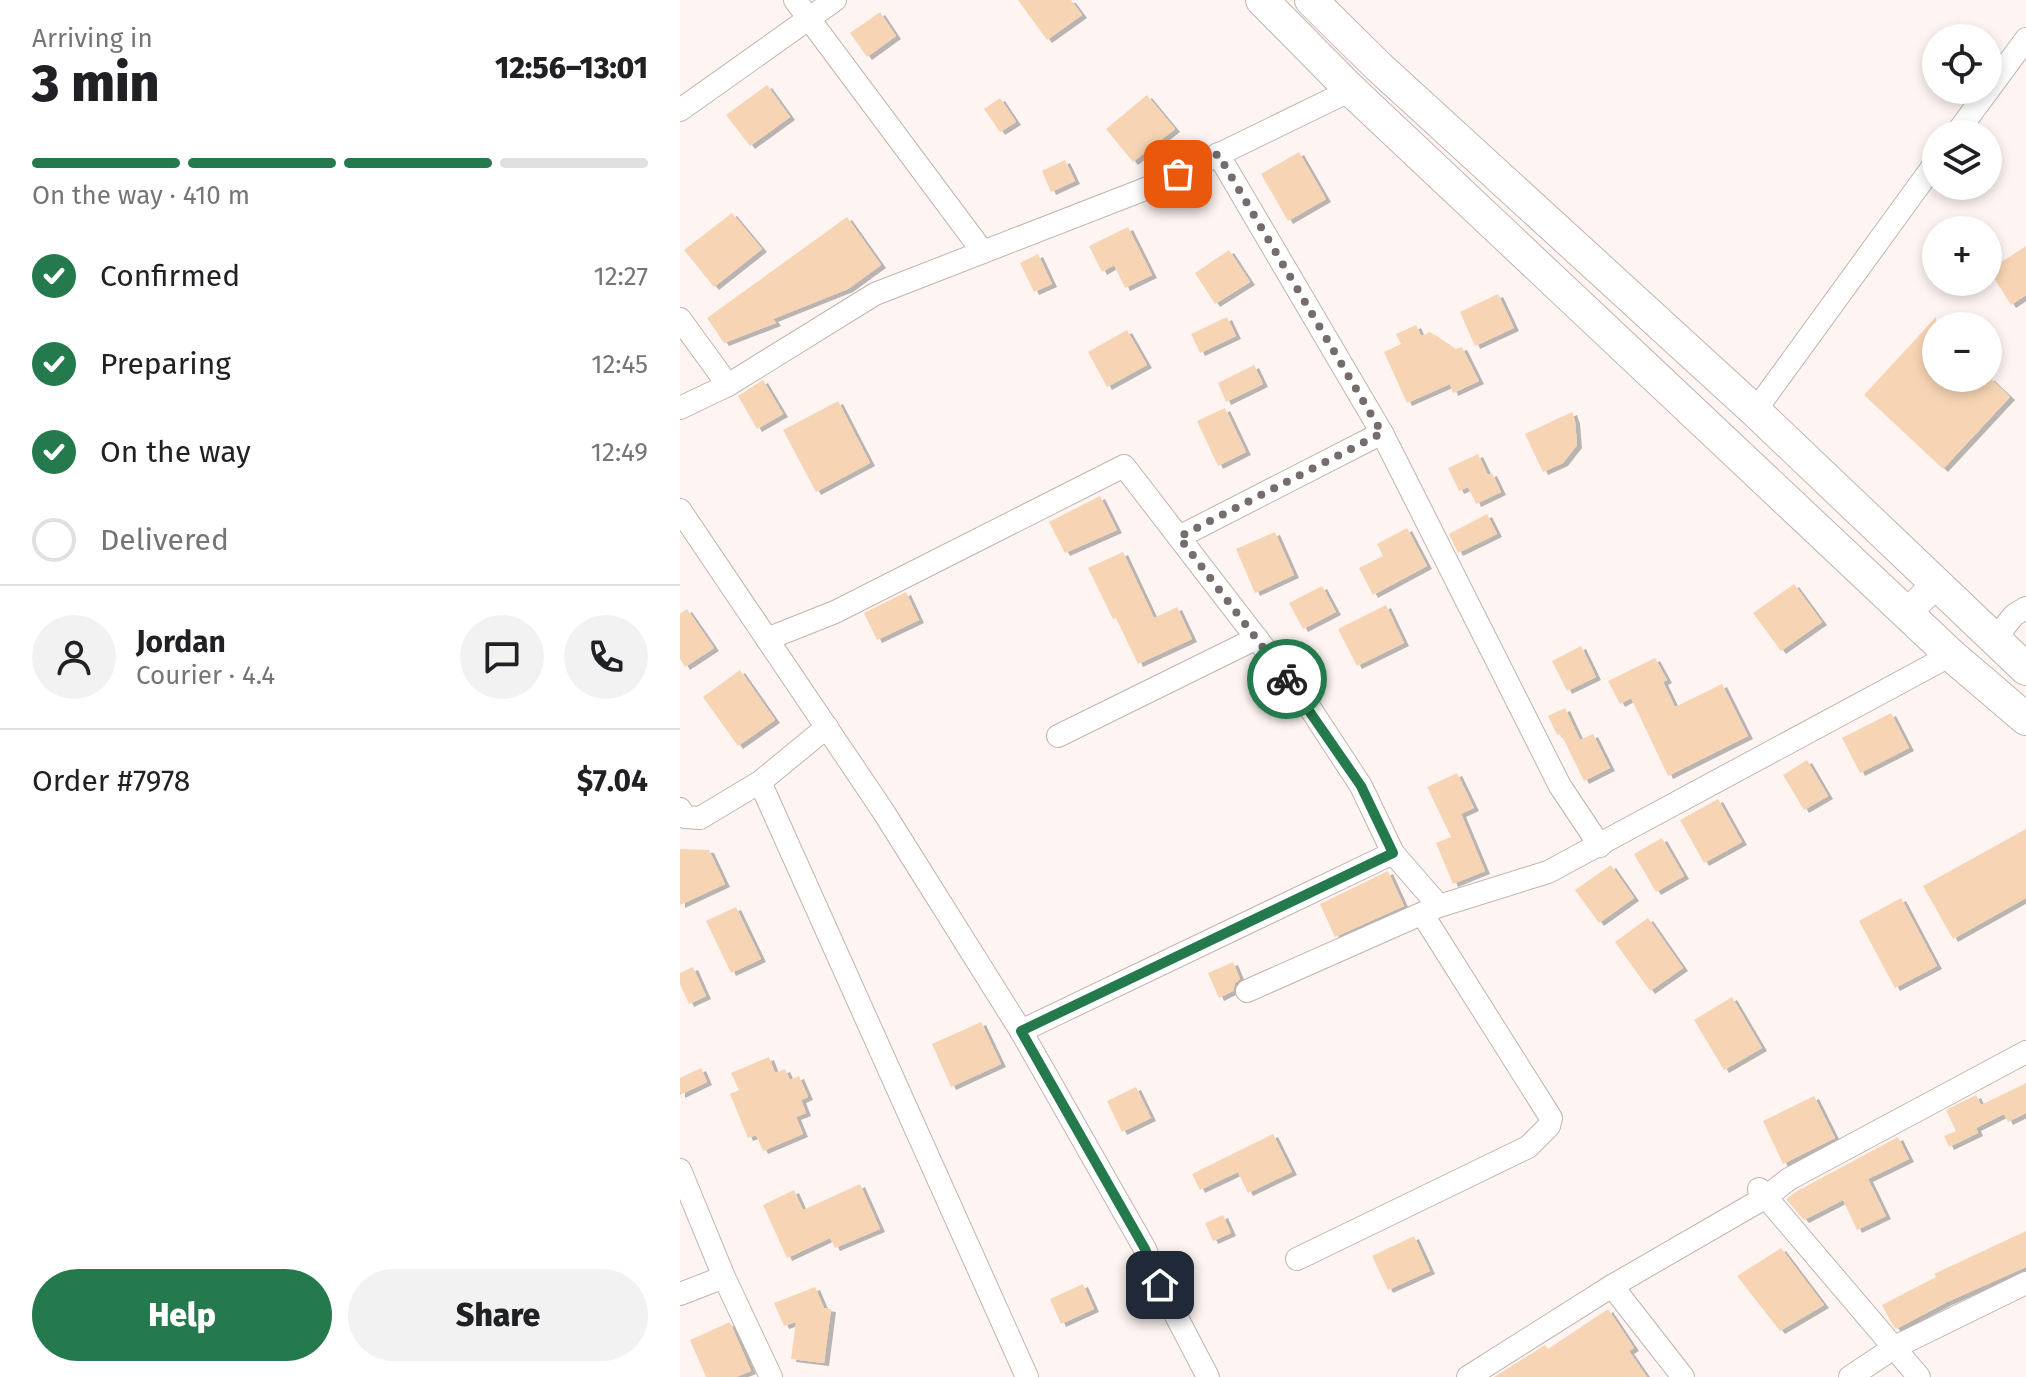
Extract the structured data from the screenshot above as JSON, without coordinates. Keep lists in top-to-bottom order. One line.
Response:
{"page":{"heading":["3 min","Arriving in","12:56–13:01"],"panel":["Jordan","Courier · 4.4","Order #7978","$7.04"],"map_buttons":["+","−"],"bar":"On the way · 410 m","list":[["Confirmed","12:27"],["Preparing","12:45"],["On the way","12:49"],"Delivered"],"buttons":["Help","Share"]}}
